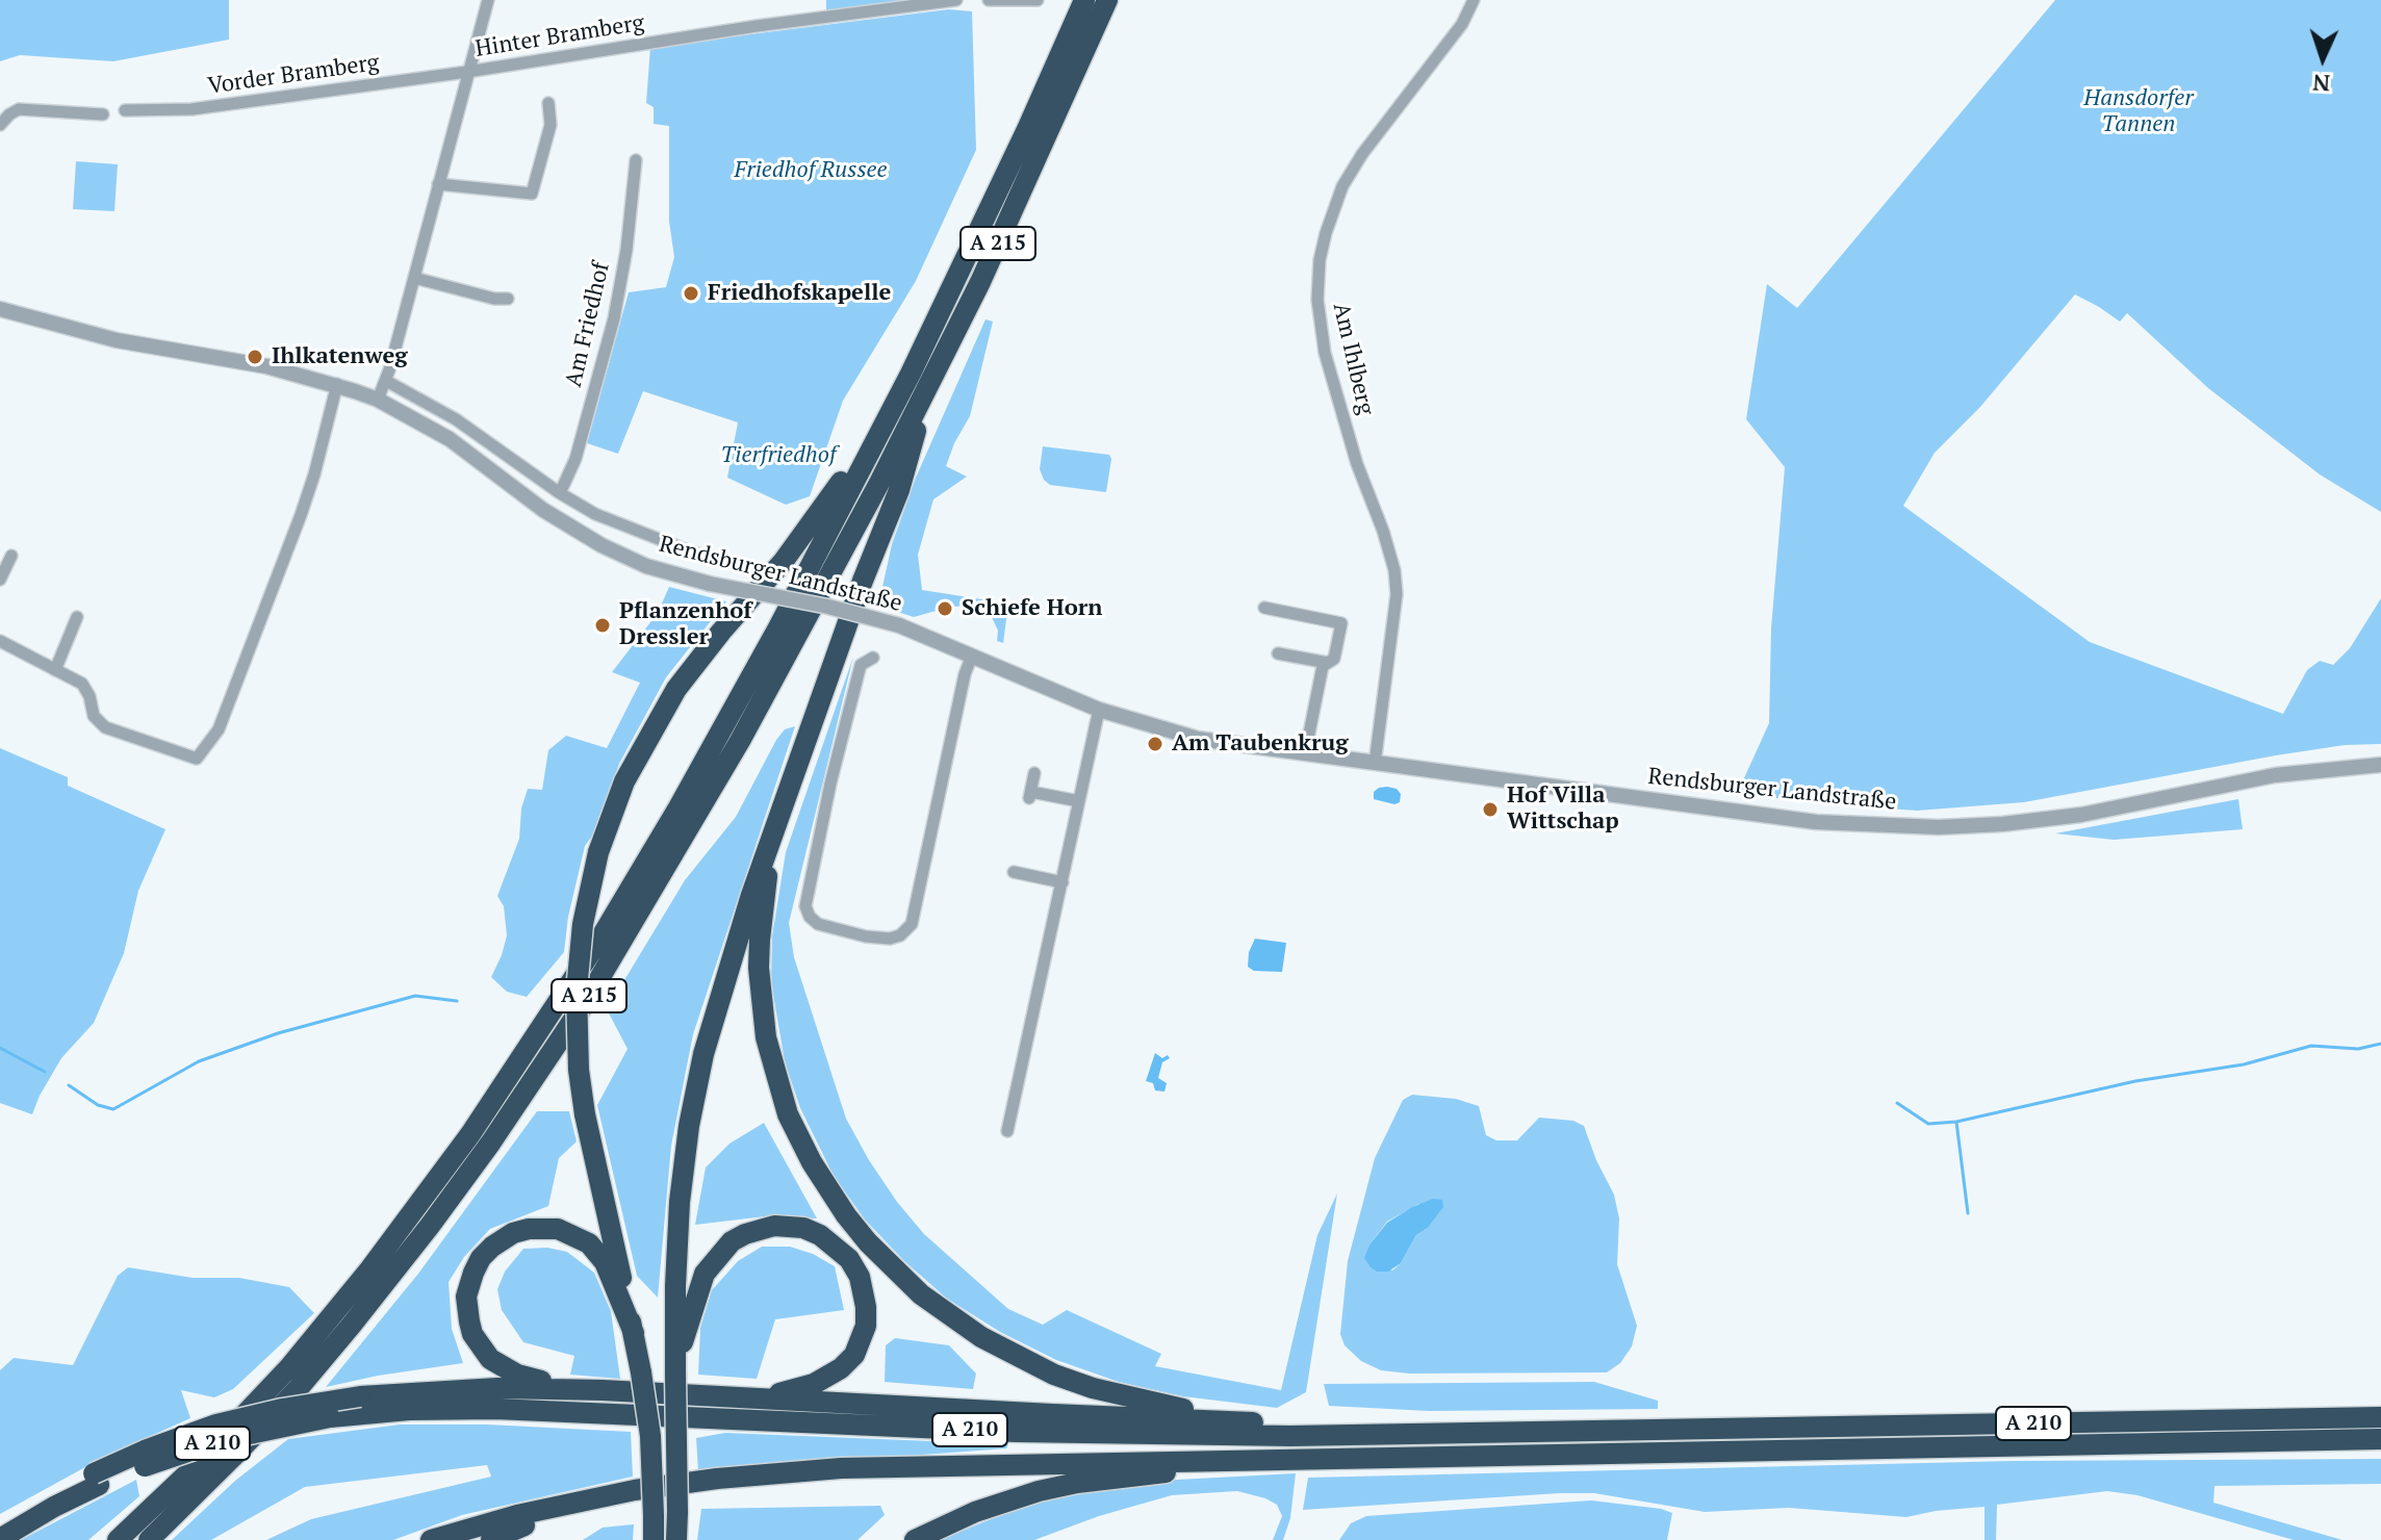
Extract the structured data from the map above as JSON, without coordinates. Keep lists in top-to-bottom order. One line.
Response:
{"streets":{"highway":["A 215","A 210"],"street":["Hinter Bramberg","Vorder Bramberg","Am Friedhof","Am Ihlberg","Rendsburger Landstraße"]},"crossings":[["Hinter Bramberg","Vorder Bramberg"],["Am Friedhof","Rendsburger Landstraße"],["Am Ihlberg","Rendsburger Landstraße"]],"parks":["Hansdorfer Tannen","Friedhof Russee","Tierfriedhof"],"places":["Friedhofskapelle","Ihlkatenweg","Schiefe Horn","Pflanzenhof Dressler","Am Taubenkrug","Hof Villa Wittschap"],"north":"bottom"}
